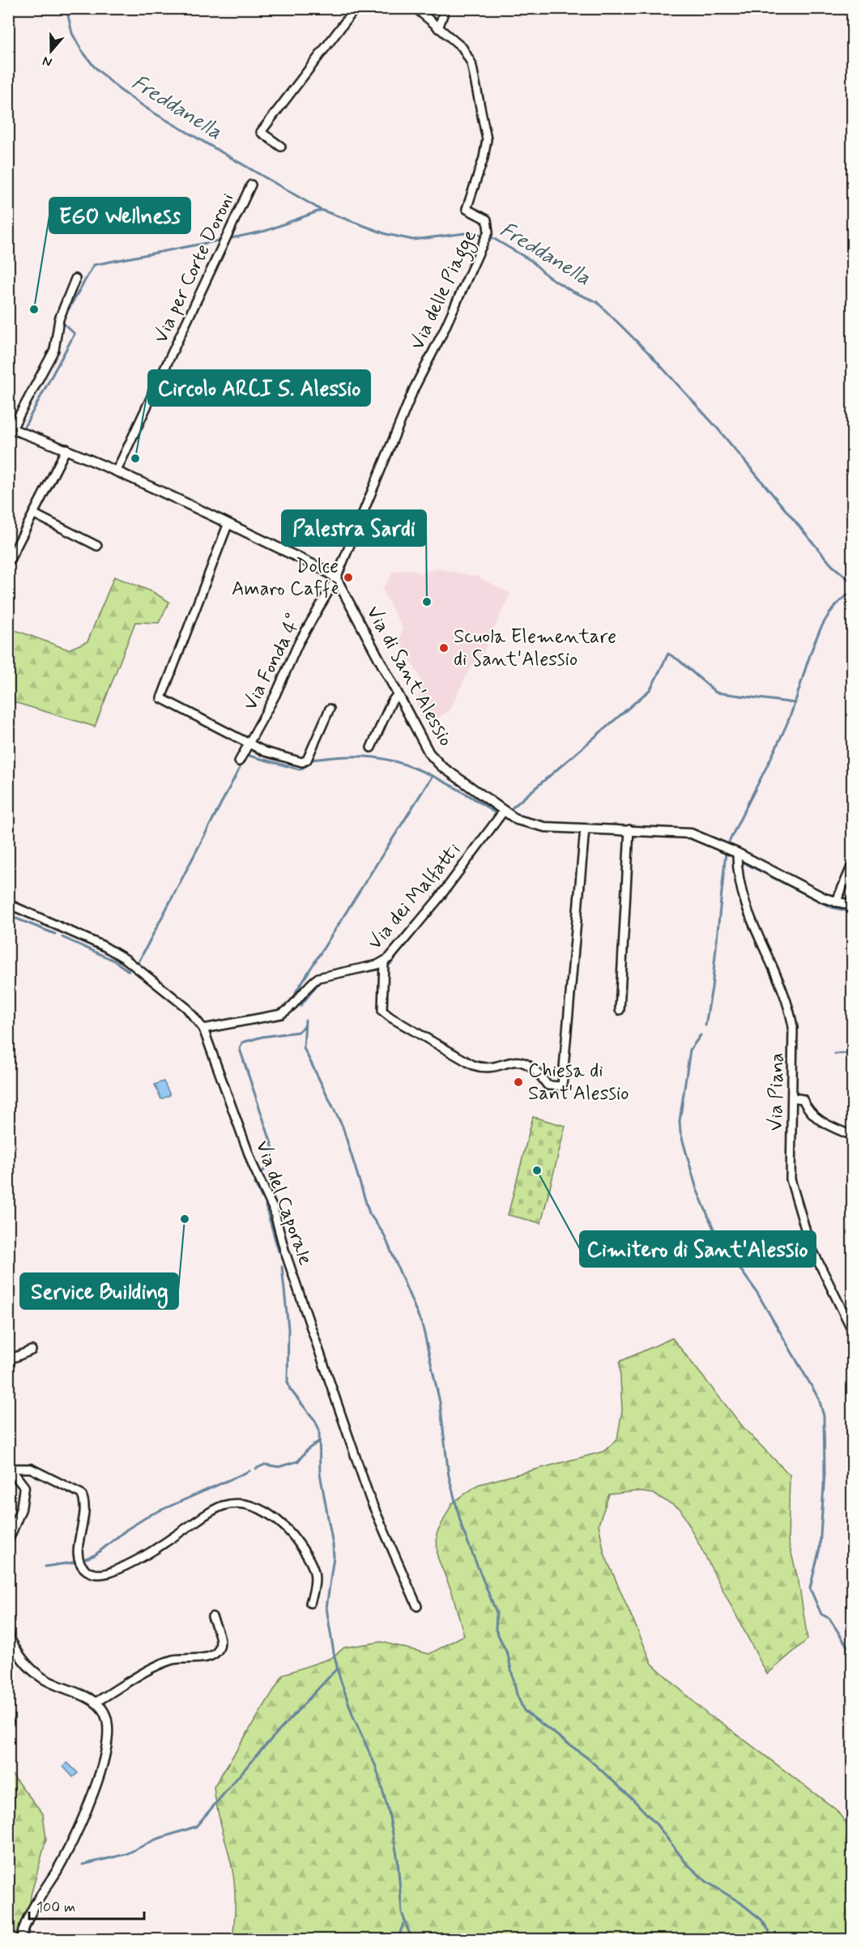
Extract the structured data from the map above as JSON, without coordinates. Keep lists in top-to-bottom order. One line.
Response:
{"streets":{"street":["Via per Corte Doroni","Via delle Piagge","Via Fonda 4°","Via di Sant'Alessio","Via dei Malfatti","Via Piana","Via del Caporale"]},"crossings":[["Via delle Piagge","Via Fonda 4°"],["Via delle Piagge","Via di Sant'Alessio"],["Via Fonda 4°","Via di Sant'Alessio"],["Via di Sant'Alessio","Via dei Malfatti"],["Via di Sant'Alessio","Via Piana"],["Via dei Malfatti","Via del Caporale"]],"water":["Freddanella"],"places":["EGO Wellness","Circolo ARCI S. Alessio","Dolce Amaro Caffè","Palestra Sardi","Scuola Elementare di Sant'Alessio","Chiesa di Sant'Alessio","Cimitero di Sant'Alessio","Service Building"],"scale_bar":"100 m","north":"bottom"}
